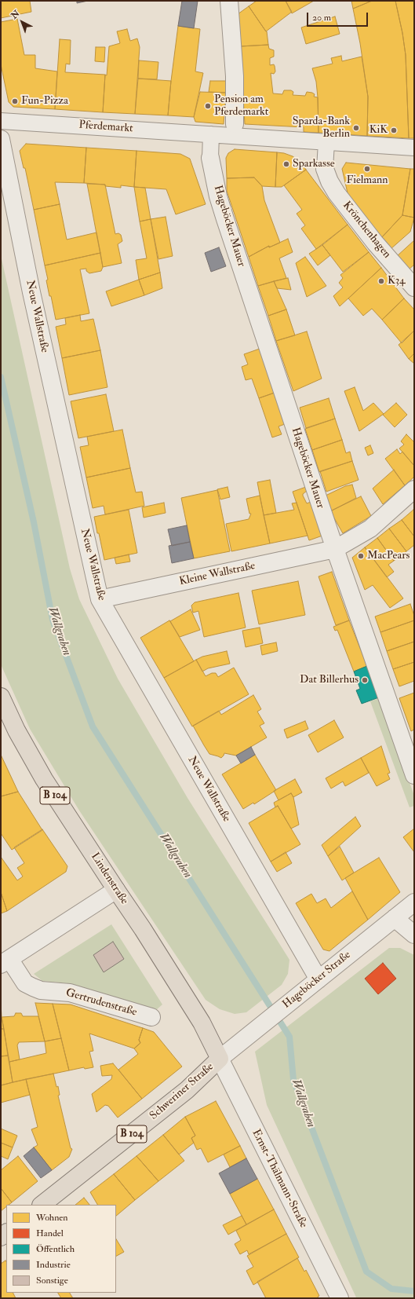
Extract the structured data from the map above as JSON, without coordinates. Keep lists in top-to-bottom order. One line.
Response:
{"streets":{"main road":["B 104","Lindenstraße","Schweriner Straße"],"street":["Pferdemarkt","Hageböcker Mauer","Krönchenhagen","Neue Wallstraße","Kleine Wallstraße","Hageböcker Straße","Gertrudenstraße","Ernst-Thälmann-Straße"]},"crossings":[["Hageböcker Mauer","Kleine Wallstraße"],["Neue Wallstraße","Kleine Wallstraße"],["Neue Wallstraße","Hageböcker Straße"],["Lindenstraße","Hageböcker Straße"],["Lindenstraße","Gertrudenstraße"],["Lindenstraße","Schweriner Straße"],["Lindenstraße","Ernst-Thälmann-Straße"],["Hageböcker Straße","Schweriner Straße"],["Hageböcker Straße","Ernst-Thälmann-Straße"],["Schweriner Straße","Ernst-Thälmann-Straße"]],"water":["Wallgraben"],"places":["Fun-Pizza","Pension am Pferdemarkt","Sparda-Bank Berlin","KiK","Sparkasse","Fielmann","K34","MacPears","Dat Billerhus"],"legend":["Wohnen","Handel","Öffentlich","Industrie","Sonstige"],"scale_bar":"20 m","north":"top left"}
